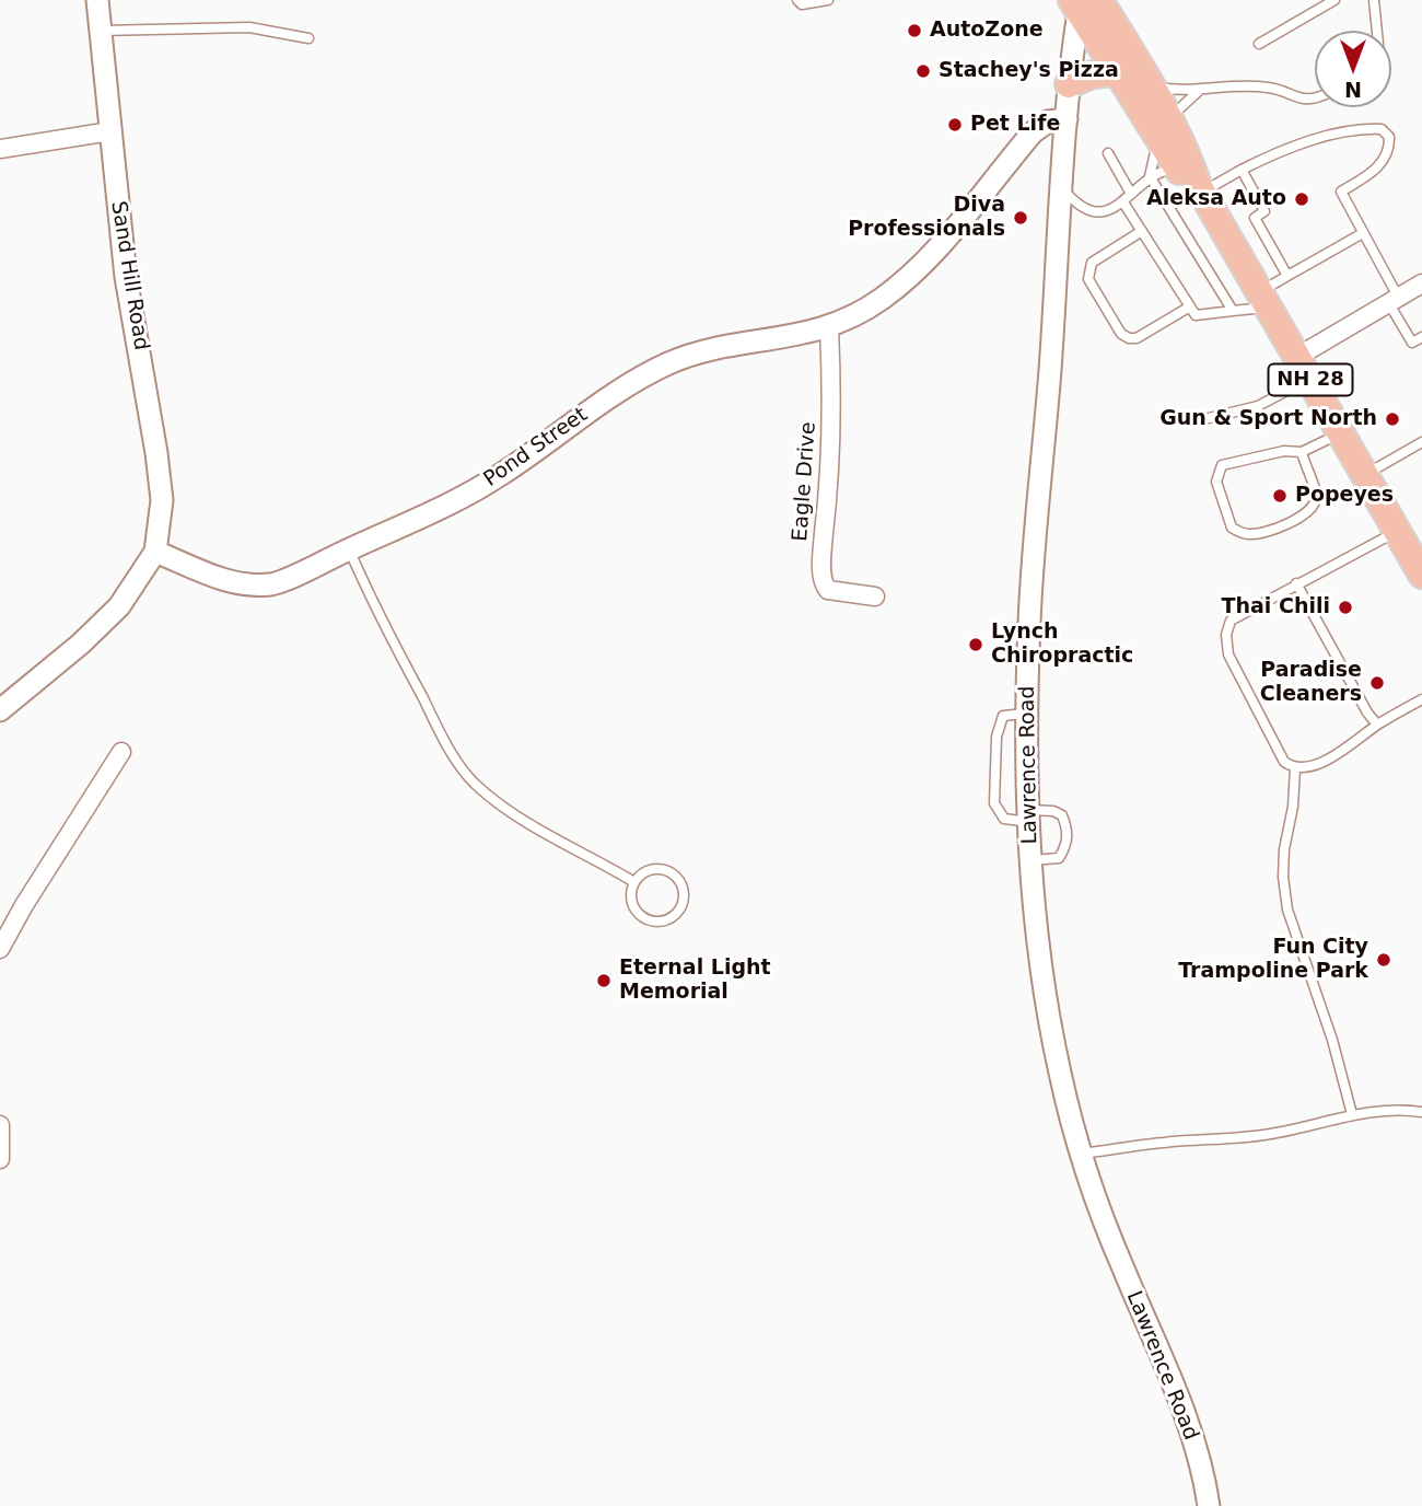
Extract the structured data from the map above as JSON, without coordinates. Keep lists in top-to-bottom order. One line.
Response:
{"streets":{"main road":["NH 28"],"street":["Sand Hill Road","Pond Street","Eagle Drive","Lawrence Road"]},"crossings":[["Sand Hill Road","Pond Street"],["NH 28","Pond Street"],["NH 28","Lawrence Road"],["Pond Street","Eagle Drive"],["Pond Street","Lawrence Road"]],"places":["AutoZone","Stachey's Pizza","Pet Life","Aleksa Auto","Diva Professionals","Gun & Sport North","Popeyes","Thai Chili","Lynch Chiropractic","Paradise Cleaners","Fun City Trampoline Park","Eternal Light Memorial"],"north":"bottom"}
